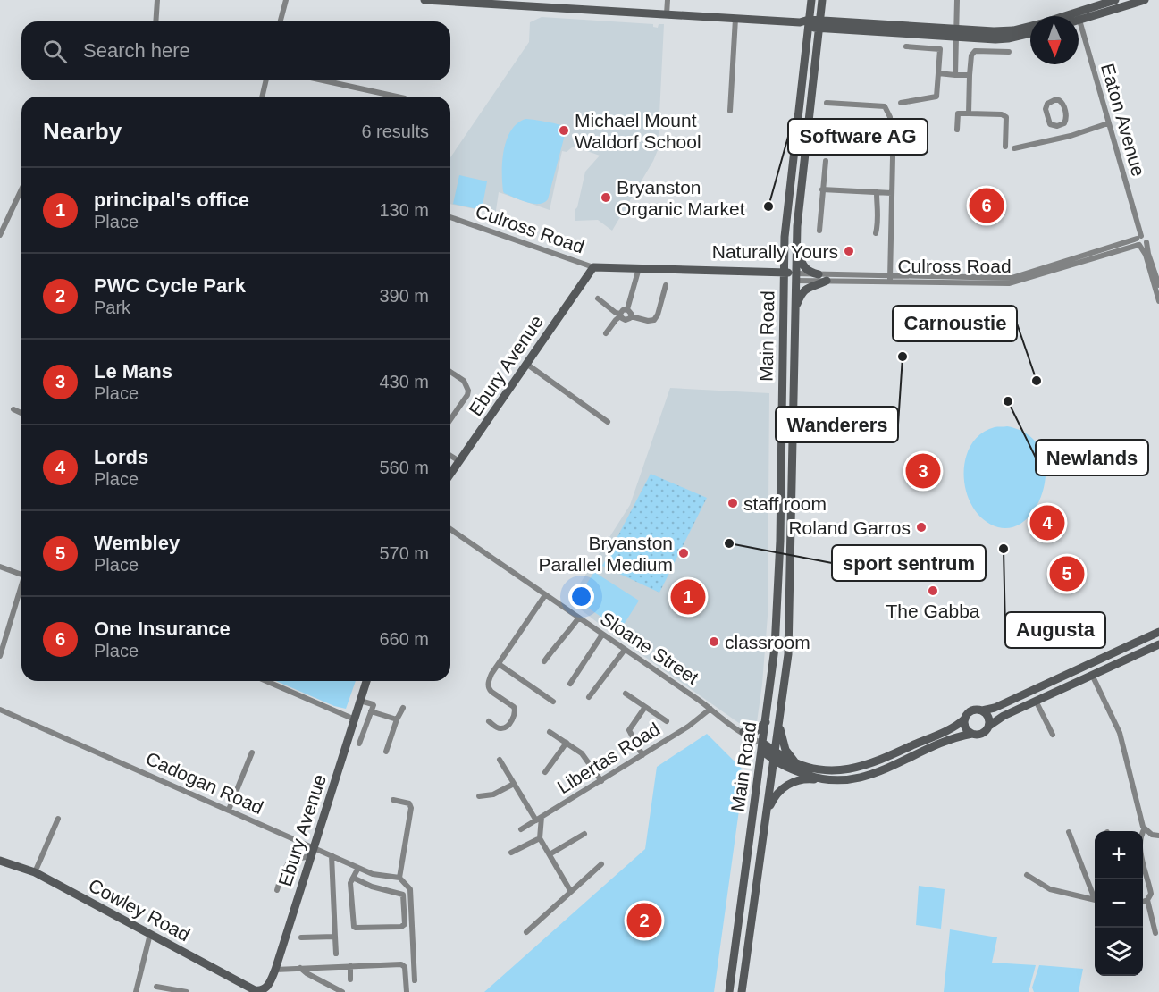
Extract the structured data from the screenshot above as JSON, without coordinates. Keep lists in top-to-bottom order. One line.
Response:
{"streets":{"main road":["Culross Road","Main Road","Ebury Avenue","Sloane Street","Cowley Road"],"street":["Eaton Avenue","Libertas Road","Cadogan Road"]},"crossings":[["Eaton Avenue","Culross Road"],["Culross Road","Main Road"],["Culross Road","Ebury Avenue"],["Main Road","Sloane Street"],["Ebury Avenue","Cadogan Road"],["Ebury Avenue","Cowley Road"],["Sloane Street","Libertas Road"]],"places":["Michael Mount Waldorf School","Bryanston Organic Market","Software AG","Naturally Yours","Wanderers","Carnoustie","Newlands","staff room","Roland Garros","sport sentrum","Augusta","Bryanston Parallel Medium","The Gabba","classroom"],"north":"bottom","page":{"search":"Search here","heading":["Nearby","6 results"],"list":[{"mark":"1","name":"principal's office","note":"Place","value":"130 m"},{"mark":"2","name":"PWC Cycle Park","note":"Park","value":"390 m"},{"mark":"3","name":"Le Mans","note":"Place","value":"430 m"},{"mark":"4","name":"Lords","note":"Place","value":"560 m"},{"mark":"5","name":"Wembley","note":"Place","value":"570 m"},{"mark":"6","name":"One Insurance","note":"Place","value":"660 m"}],"pins":["6","3","4","5","1","2"],"map_buttons":["+","−"]}}
